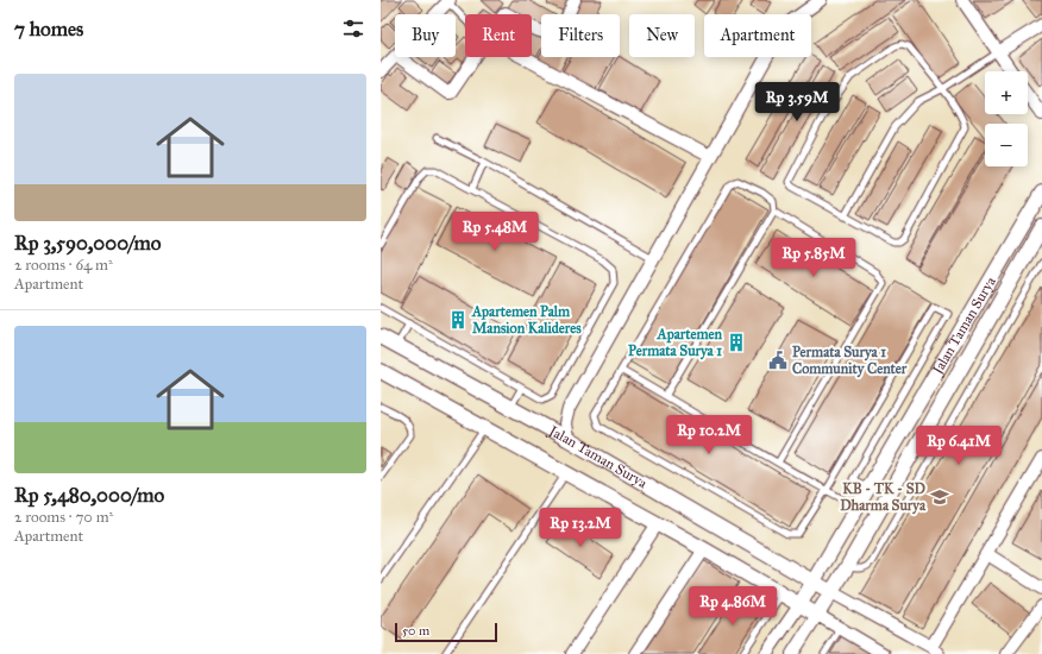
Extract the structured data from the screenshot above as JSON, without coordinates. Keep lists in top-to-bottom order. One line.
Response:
{"streets":{"street":["Jalan Taman Surya"]},"places":{"building":["Apartemen Palm Mansion Kalideres","Apartemen Permata Surya 1"],"public building":["Permata Surya 1 Community Center"],"school or university":["KB - TK - SD Dharma Surya"]},"scale_bar":"50 m","page":{"heading":"7 homes","chip":["Buy","Rent","Filters","New","Apartment"],"list":[{"name":"Rp 3,590,000/mo","note":"2 rooms · 64 m² · Apartment"},{"name":"Rp 5,480,000/mo","note":"2 rooms · 70 m² · Apartment"}],"map_buttons":["+","−"],"price":["Rp 3.59M","Rp 5.48M","Rp 5.85M","Rp 10.2M","Rp 6.41M","Rp 13.2M","Rp 4.86M"],"scale":"50 m"}}
